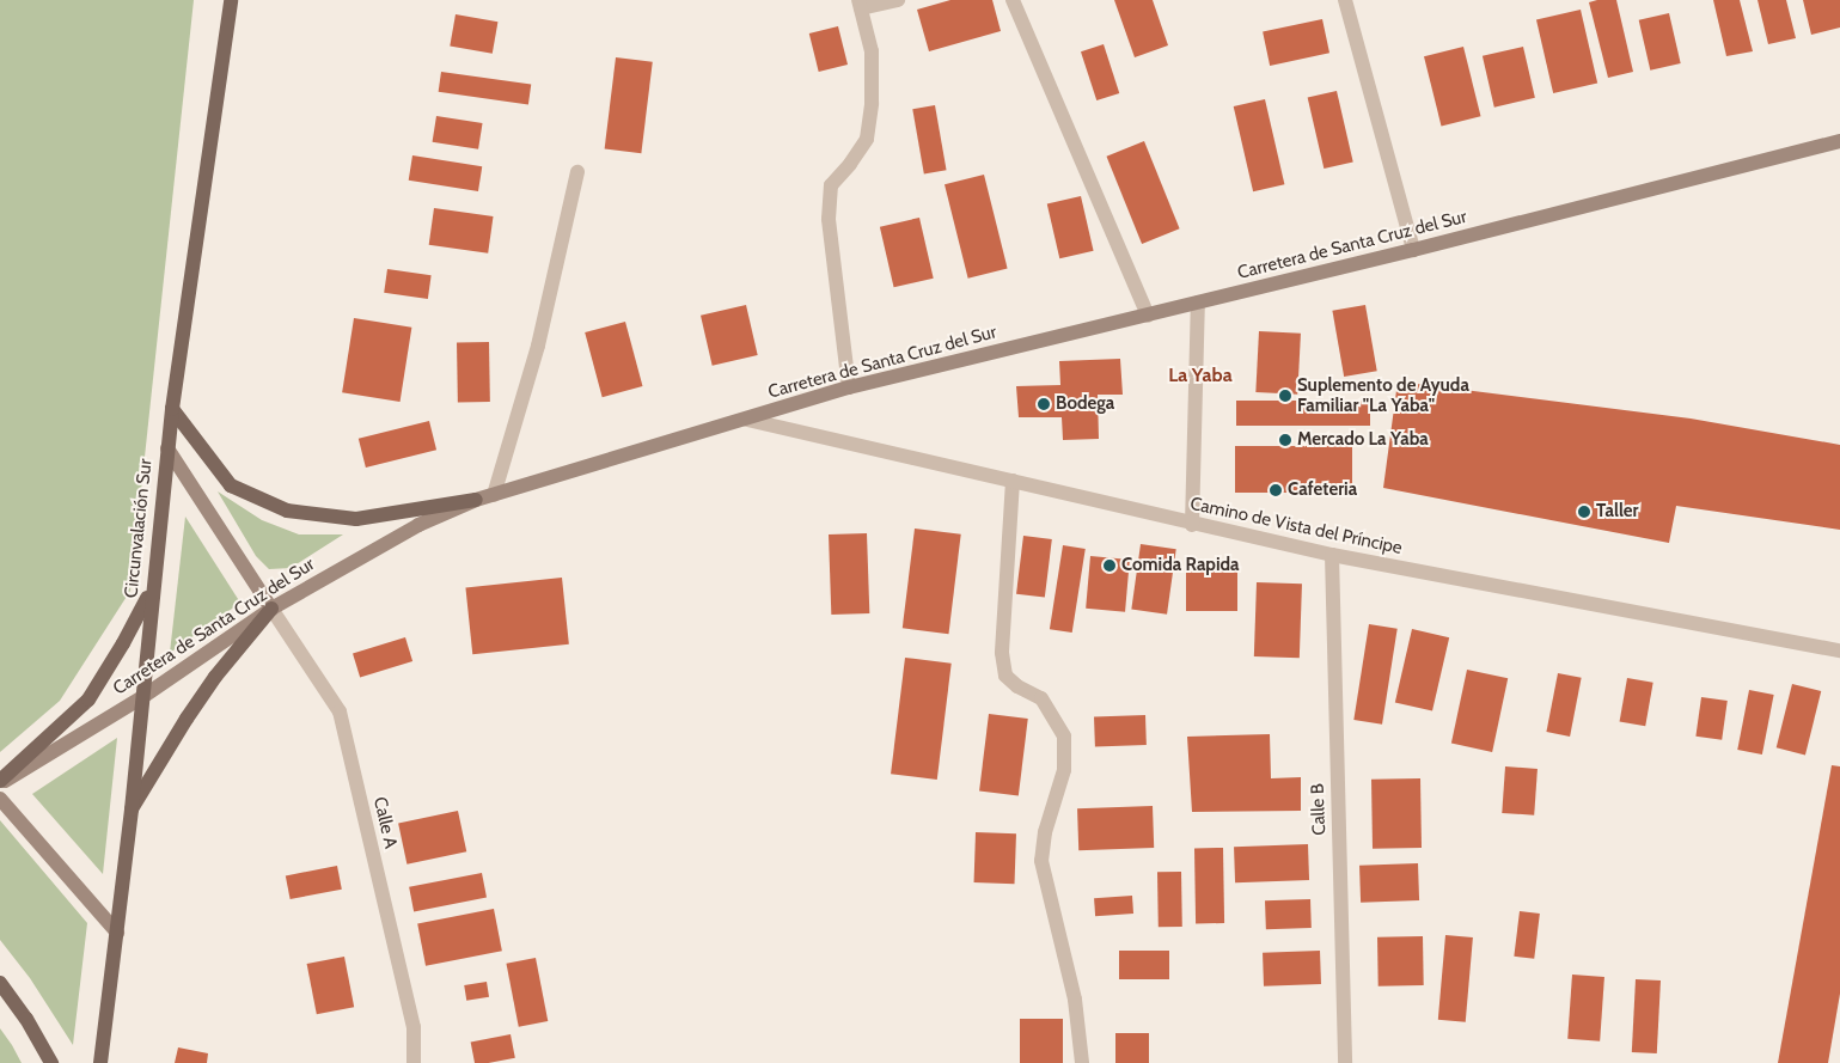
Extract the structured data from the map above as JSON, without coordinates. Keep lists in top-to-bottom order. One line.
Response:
{"streets":{"main road":["Carretera de Santa Cruz del Sur","Circunvalación Sur"],"street":["Camino de Vista del Príncipe","Calle B","Calle A"]},"crossings":[["Carretera de Santa Cruz del Sur","Camino de Vista del Príncipe"],["Carretera de Santa Cruz del Sur","Circunvalación Sur"],["Carretera de Santa Cruz del Sur","Calle A"],["Camino de Vista del Príncipe","Calle B"]],"districts":["La Yaba"],"places":["Suplemento de Ayuda Familiar \"La Yaba\"","Bodega","Mercado La Yaba","Cafeteria","Taller","Comida Rapida"]}
